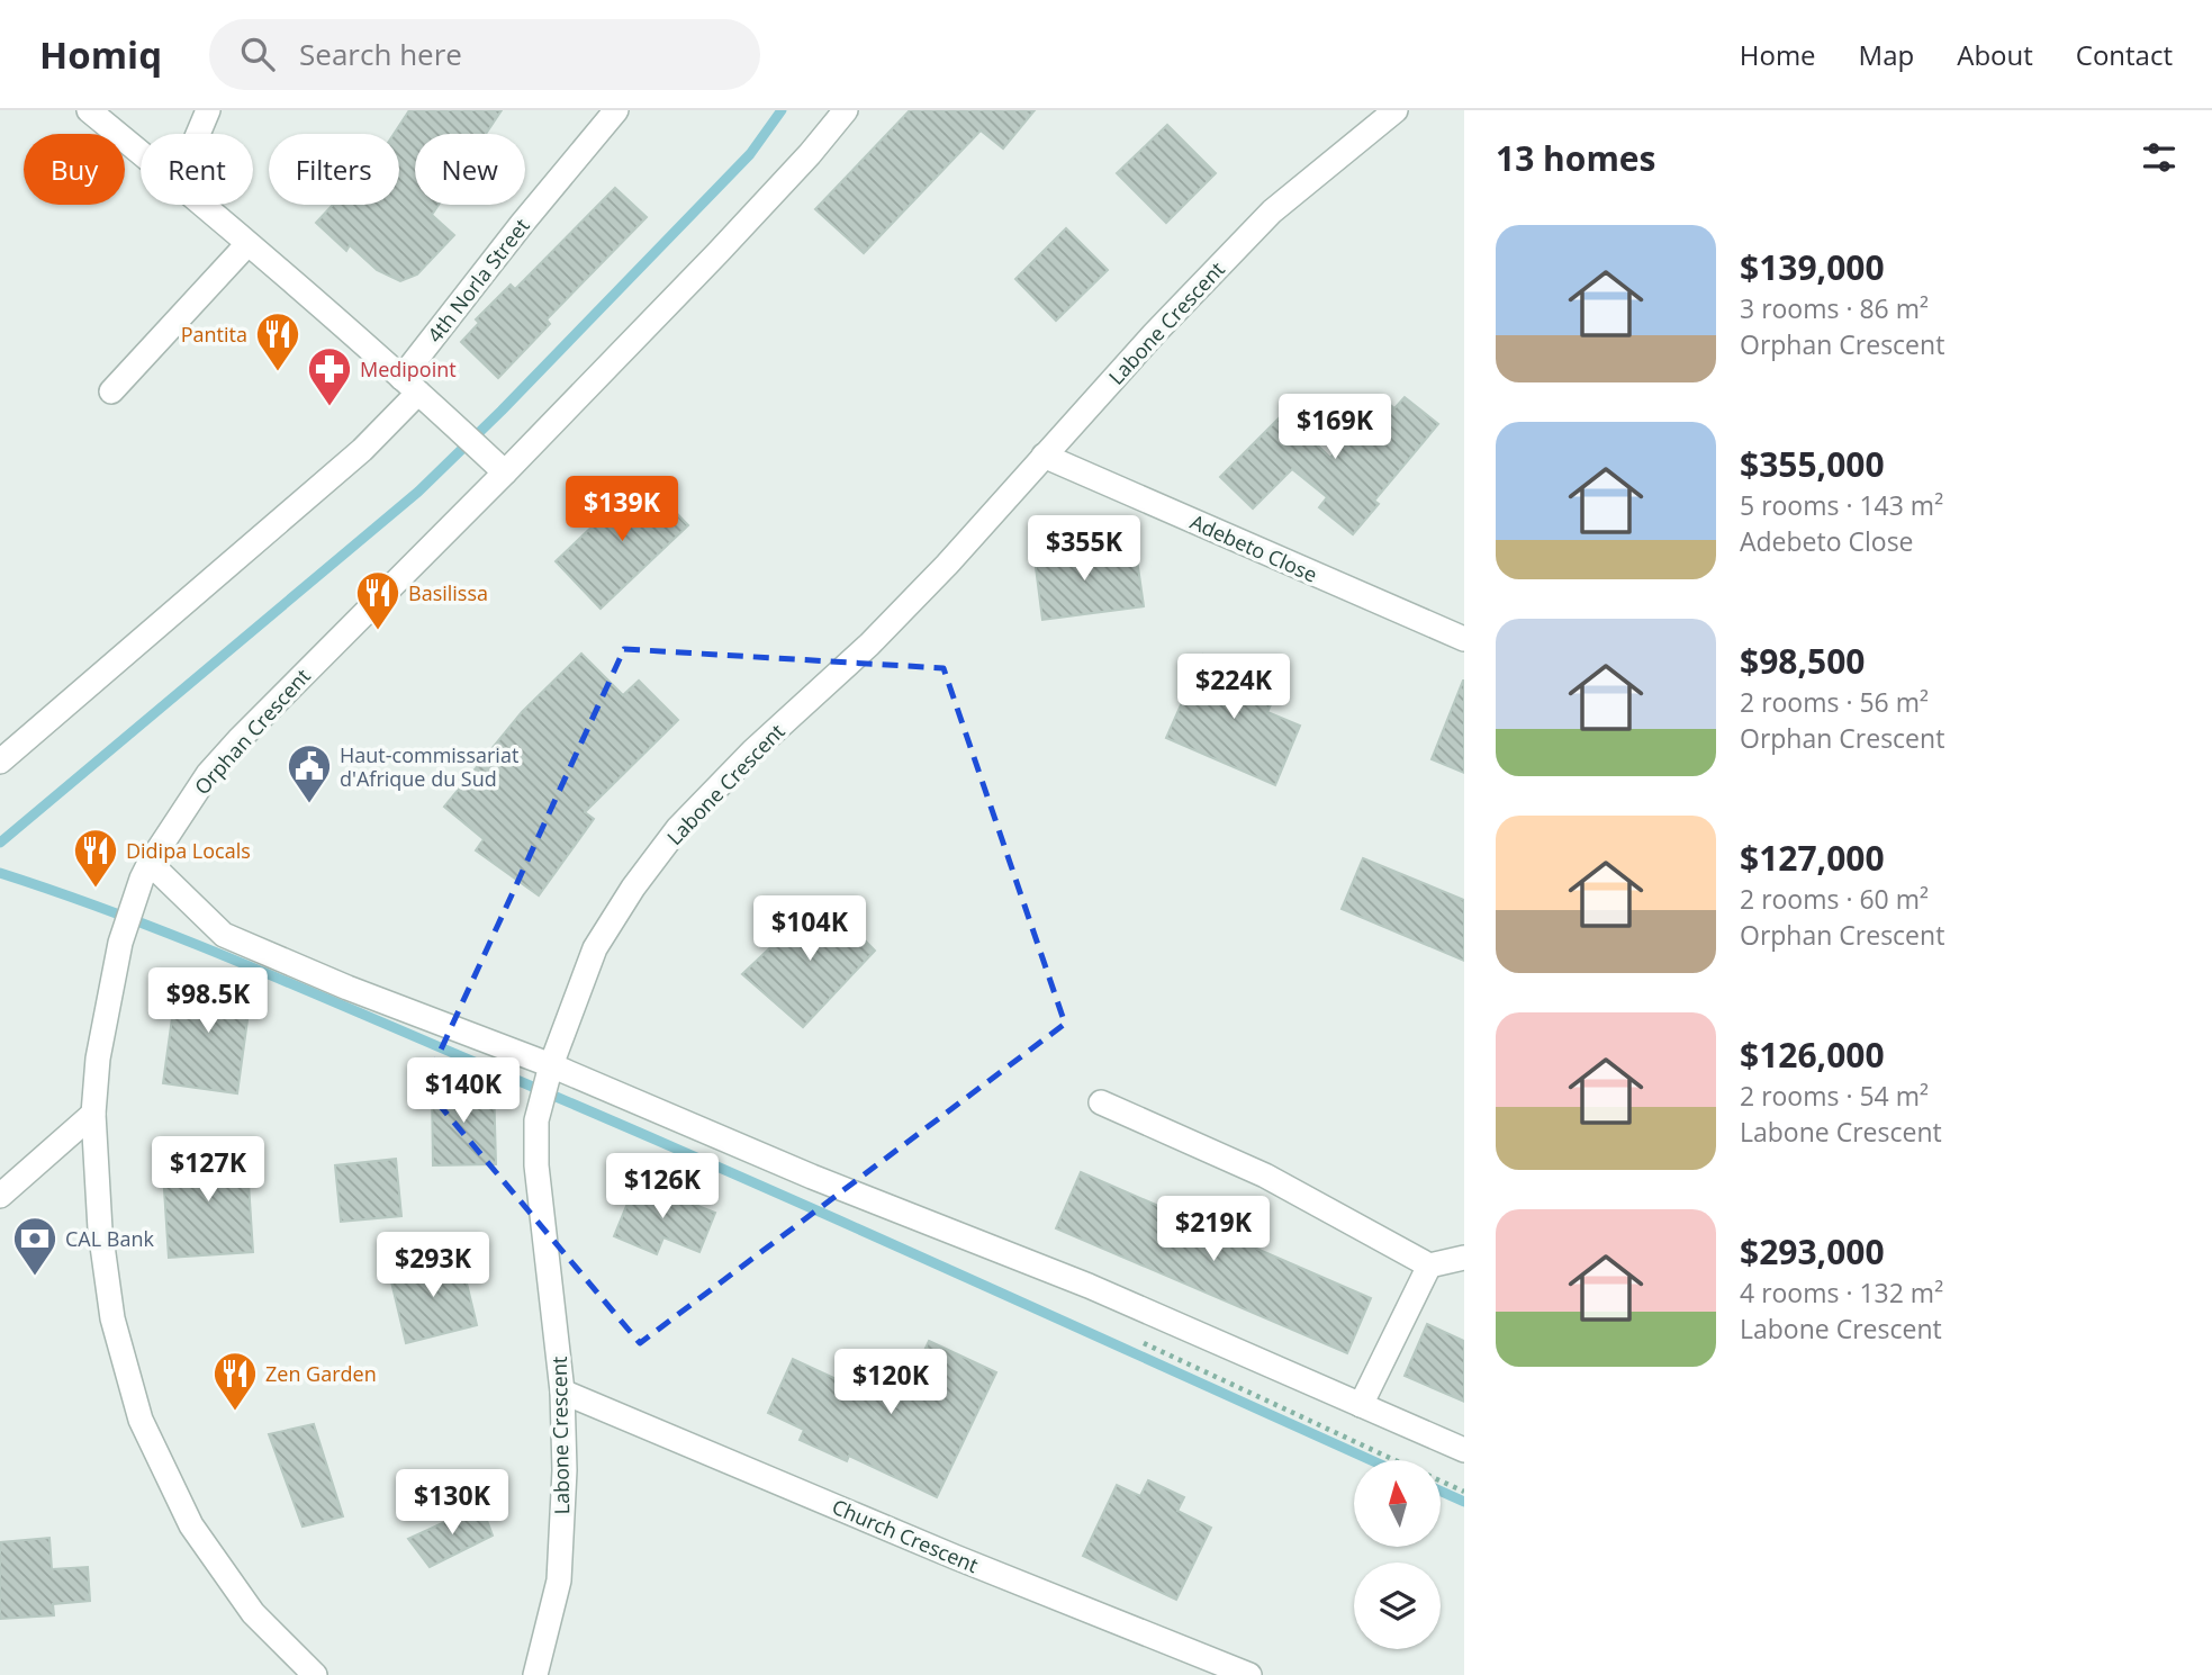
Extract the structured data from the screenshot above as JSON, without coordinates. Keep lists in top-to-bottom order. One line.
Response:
{"streets":{"street":["4th Norla Street","Labone Crescent","Adebeto Close","Orphan Crescent","Church Crescent"]},"crossings":[["Labone Crescent","Adebeto Close"],["Labone Crescent","Church Crescent"]],"places":{"restaurant":["Pantita","Basilissa","Didipa Locals","Zen Garden"],"pharmacy":["Medipoint"],"public building":["Haut-commissariat d'Afrique du Sud"],"bank":["CAL Bank"]},"north":"top","page":{"header":"Homiq","search":"Search here","nav":["Home","Map","About","Contact"],"heading":"13 homes","chip":["Buy","Rent","Filters","New"],"list":[{"name":"$139,000","note":"3 rooms · 86 m² · Orphan Crescent"},{"name":"$355,000","note":"5 rooms · 143 m² · Adebeto Close"},{"name":"$98,500","note":"2 rooms · 56 m² · Orphan Crescent"},{"name":"$127,000","note":"2 rooms · 60 m² · Orphan Crescent"},{"name":"$126,000","note":"2 rooms · 54 m² · Labone Crescent"},{"name":"$293,000","note":"4 rooms · 132 m² · Labone Crescent"}],"price":["$169K","$139K","$355K","$224K","$104K","$98.5K","$140K","$127K","$126K","$219K","$293K","$120K","$130K"]}}
